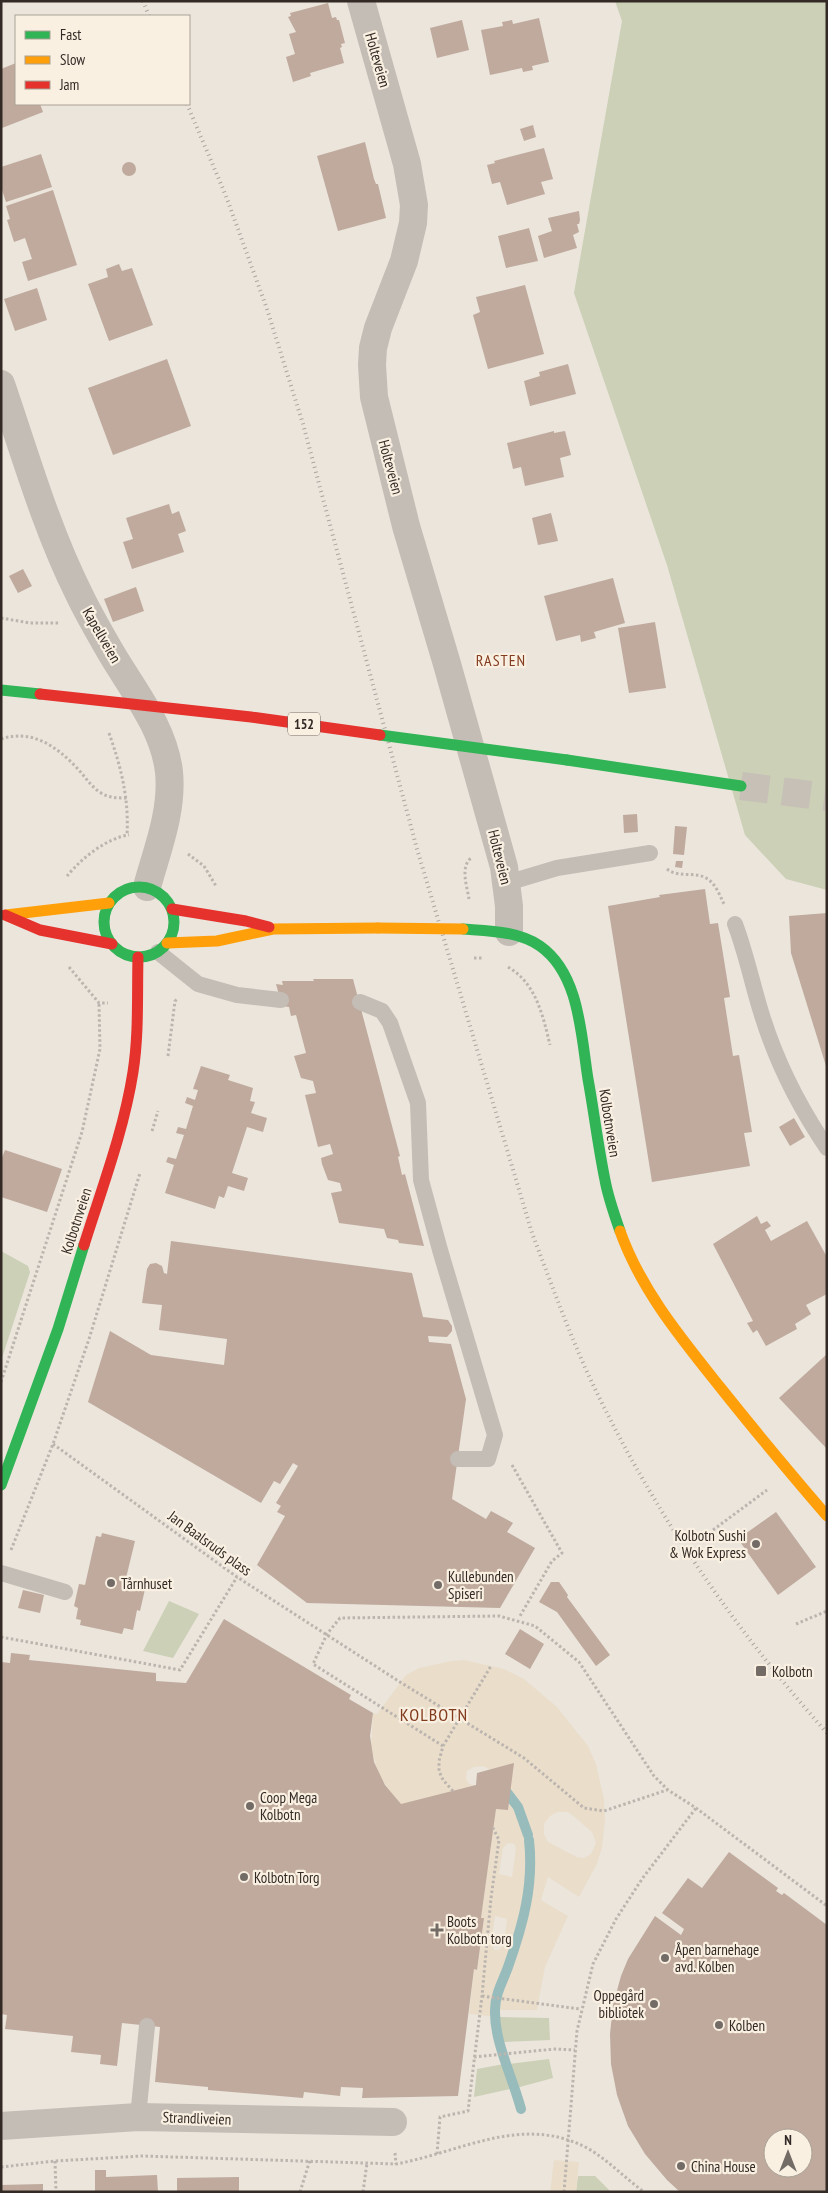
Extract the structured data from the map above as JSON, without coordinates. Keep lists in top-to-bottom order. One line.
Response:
{"streets":{"street":["Holteveien","Kapellveien","152","Kolbotnveien","Strandliveien"],"path":["Jan Baalsruds plass"]},"crossings":[["Holteveien","Kolbotnveien"],["Kapellveien","Kolbotnveien"]],"districts":["RASTEN","KOLBOTN"],"places":{"other":["Kolbotn Sushi & Wok Express","Tårnhuset","Kullebunden Spiseri","Coop Mega Kolbotn","Kolbotn Torg","Åpen barnehage avd. Kolben","Oppegård bibliotek","Kolben","China House"],"transit":["Kolbotn"],"health":["Boots Kolbotn torg"]},"legend":["Fast","Slow","Jam"],"north":"top"}
